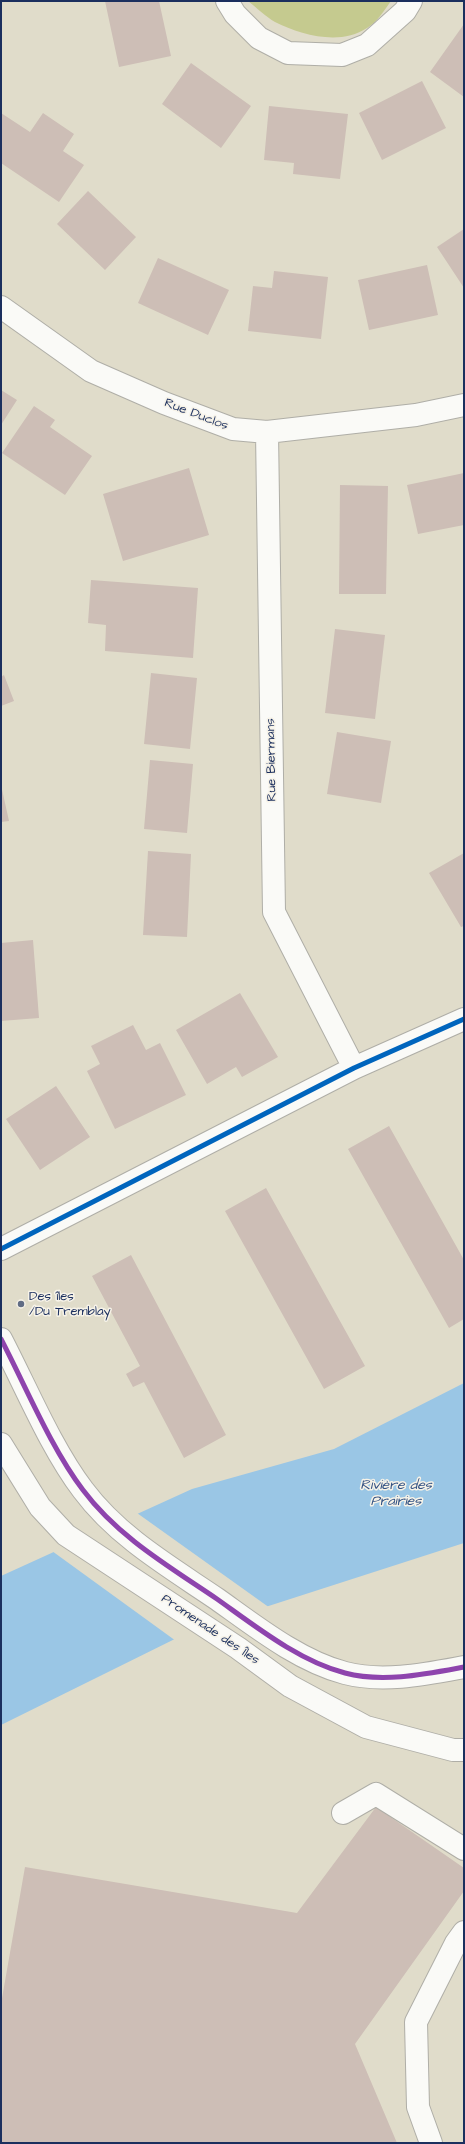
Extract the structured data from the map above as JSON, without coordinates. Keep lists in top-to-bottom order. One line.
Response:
{"streets":{"street":["Rue Duclos","Rue Biermans","Promenade des Îles"]},"crossings":[["Rue Duclos","Rue Biermans"]],"water":["Rivière des Prairies"],"places":["Des îles /Du Tremblay"]}
